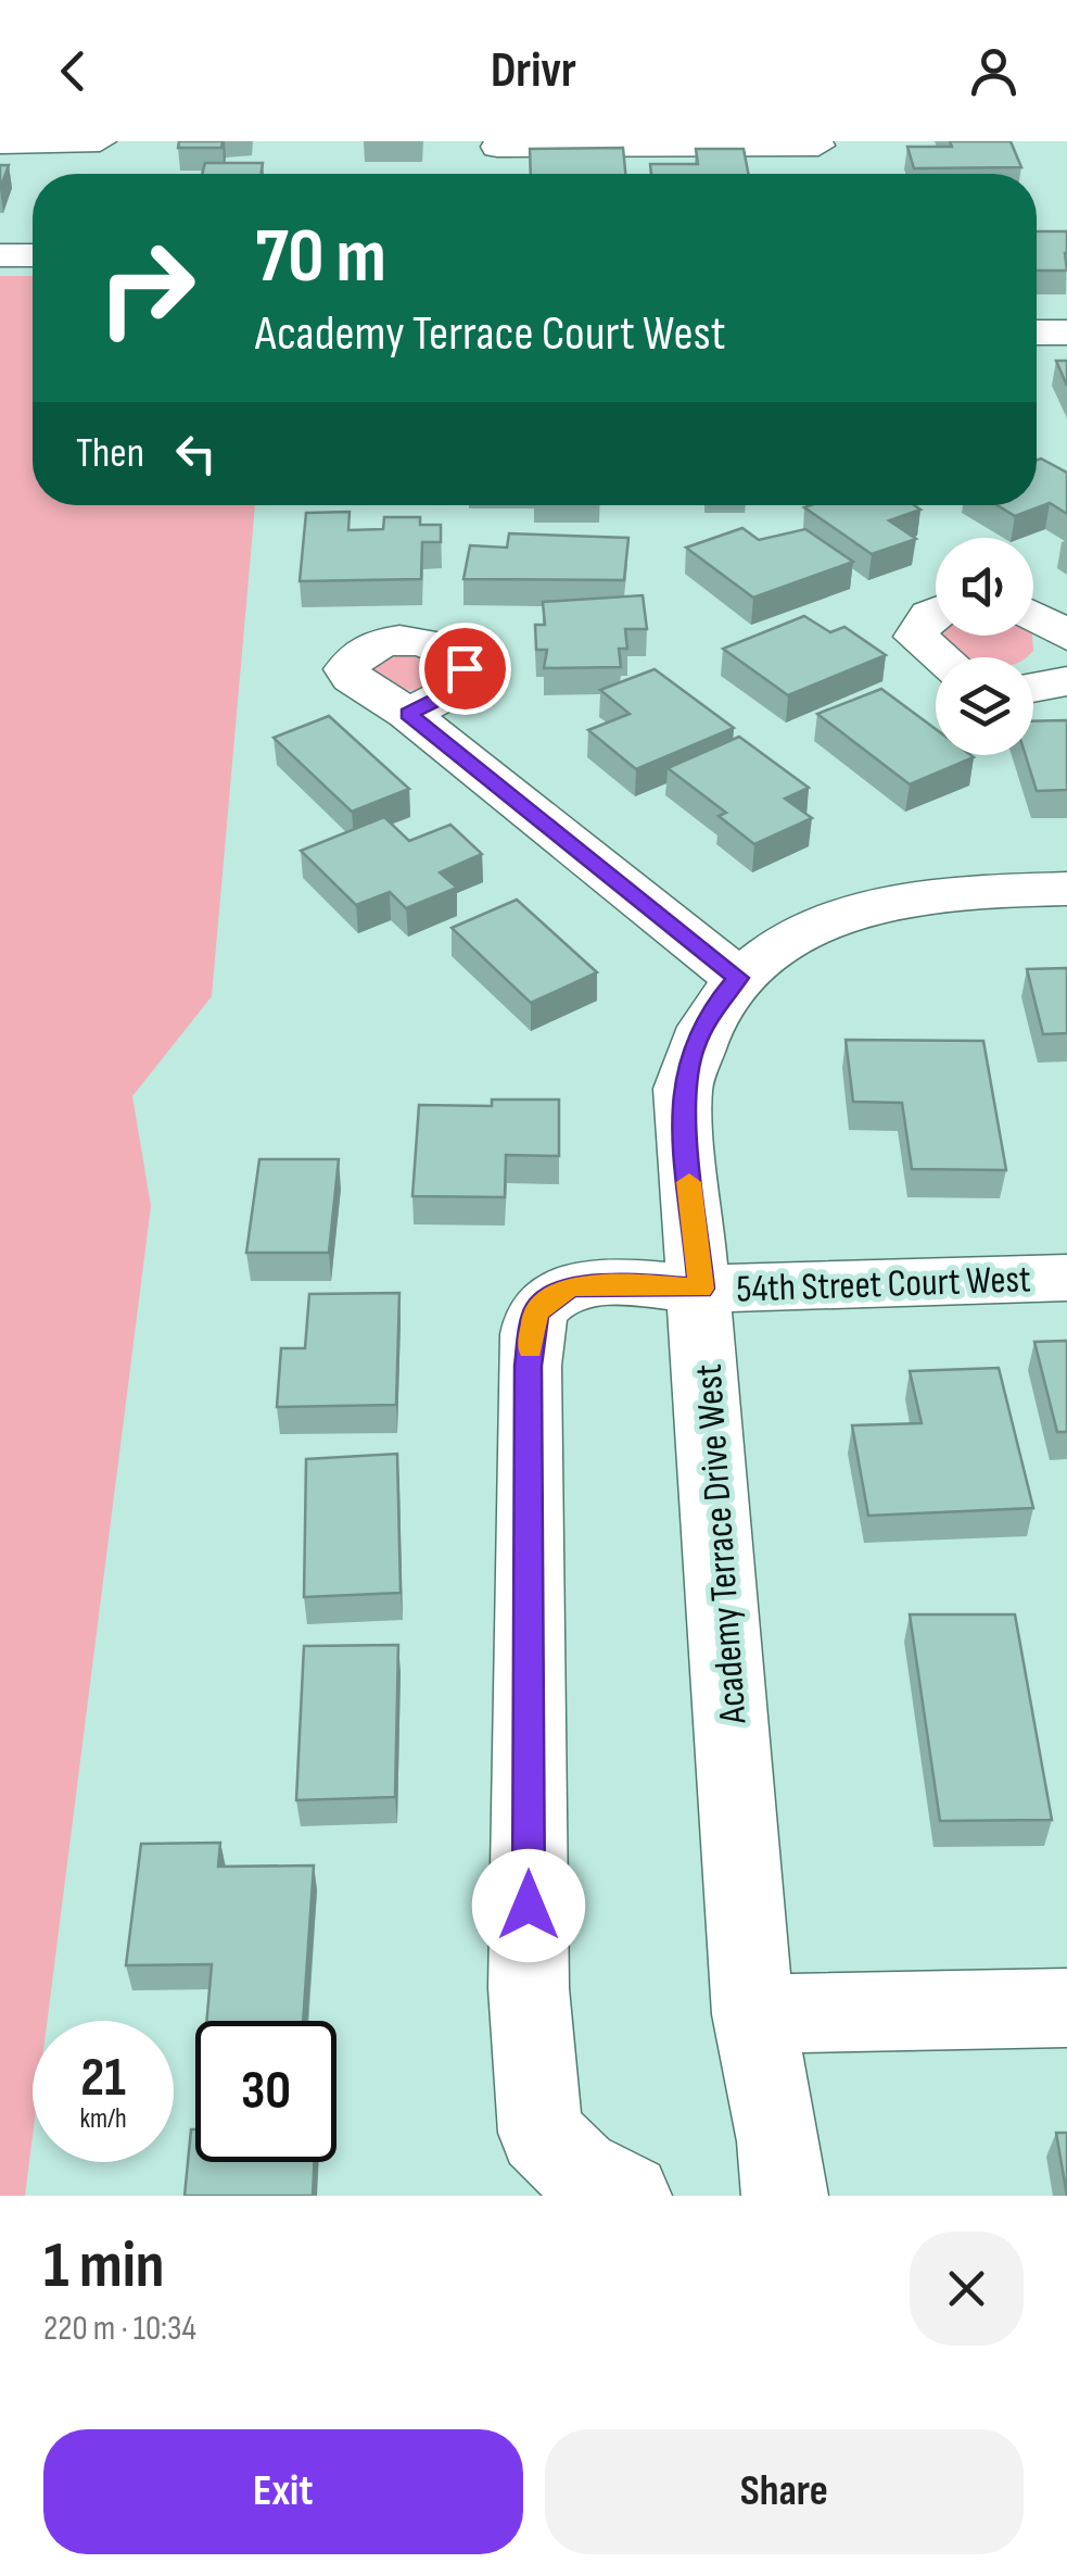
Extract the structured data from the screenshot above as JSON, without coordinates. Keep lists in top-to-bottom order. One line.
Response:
{"streets":{"street":["54th Street Court West","Academy Terrace Drive West"]},"crossings":[["54th Street Court West","Academy Terrace Drive West"]],"page":{"header":"Drivr","turn":["70 m","Academy Terrace Court West"],"then":"Then","speed":"21 km/h","limit":"30","heading":["1 min","220 m · 10:34"],"buttons":["Exit","Share"]}}
